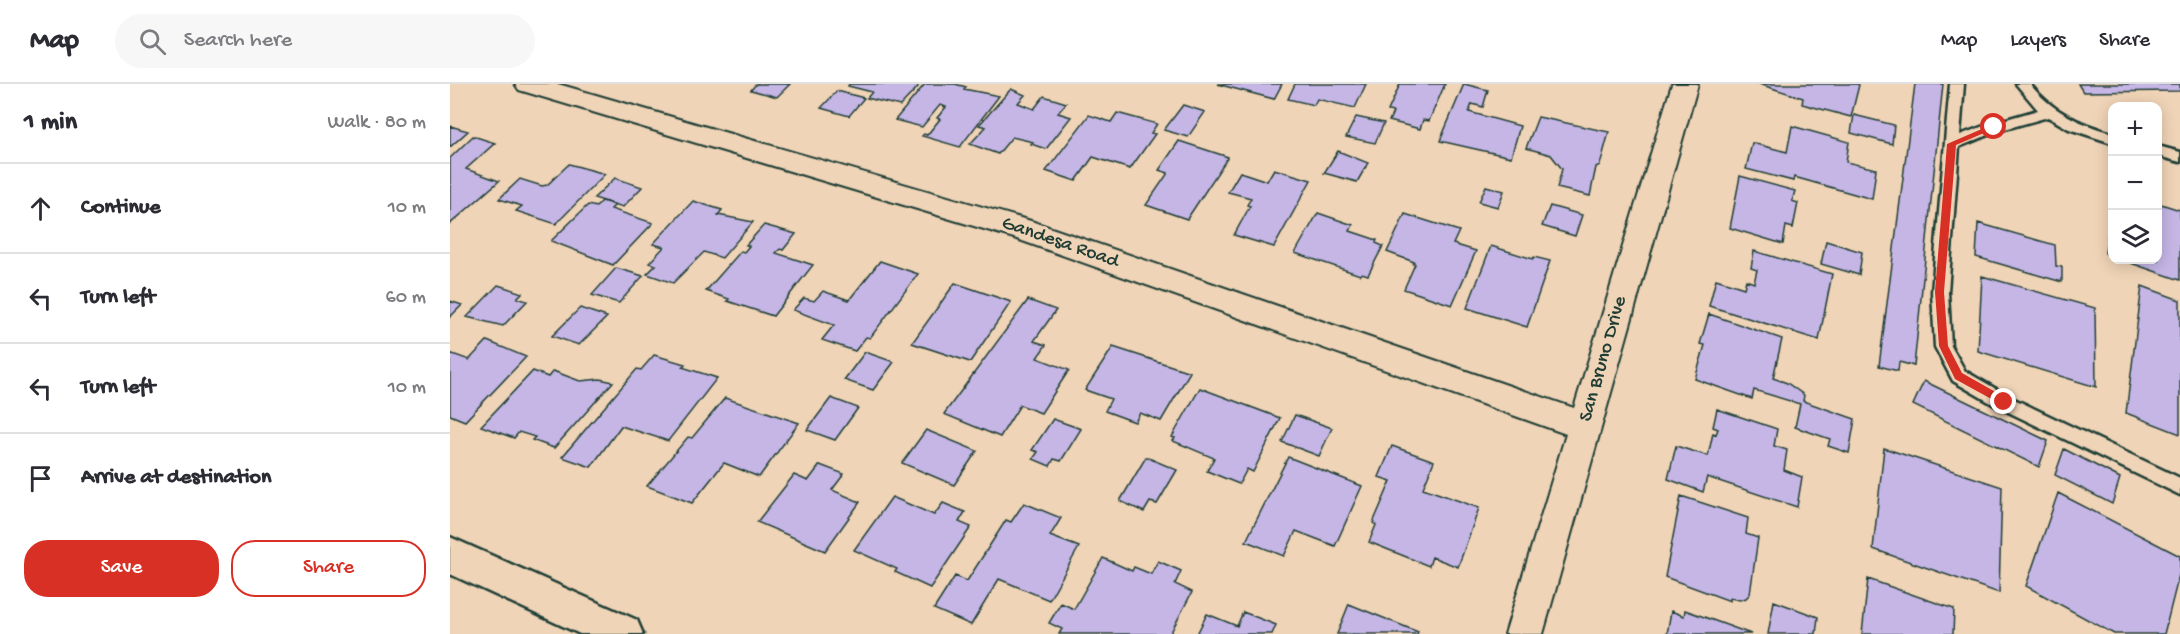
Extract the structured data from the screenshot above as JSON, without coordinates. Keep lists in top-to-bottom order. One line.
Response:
{"streets":{"street":["Gandesa Road","San Bruno Drive"]},"crossings":[["Gandesa Road","San Bruno Drive"]],"page":{"header":"Map","search":"Search here","nav":["Map","Layers","Share"],"heading":["1 min","Walk · 80 m"],"map_buttons":["+","−"],"list":[["Continue","10 m"],["Turn left","60 m"],["Turn left","10 m"],"Arrive at destination"],"buttons":["Save","Share"]}}
